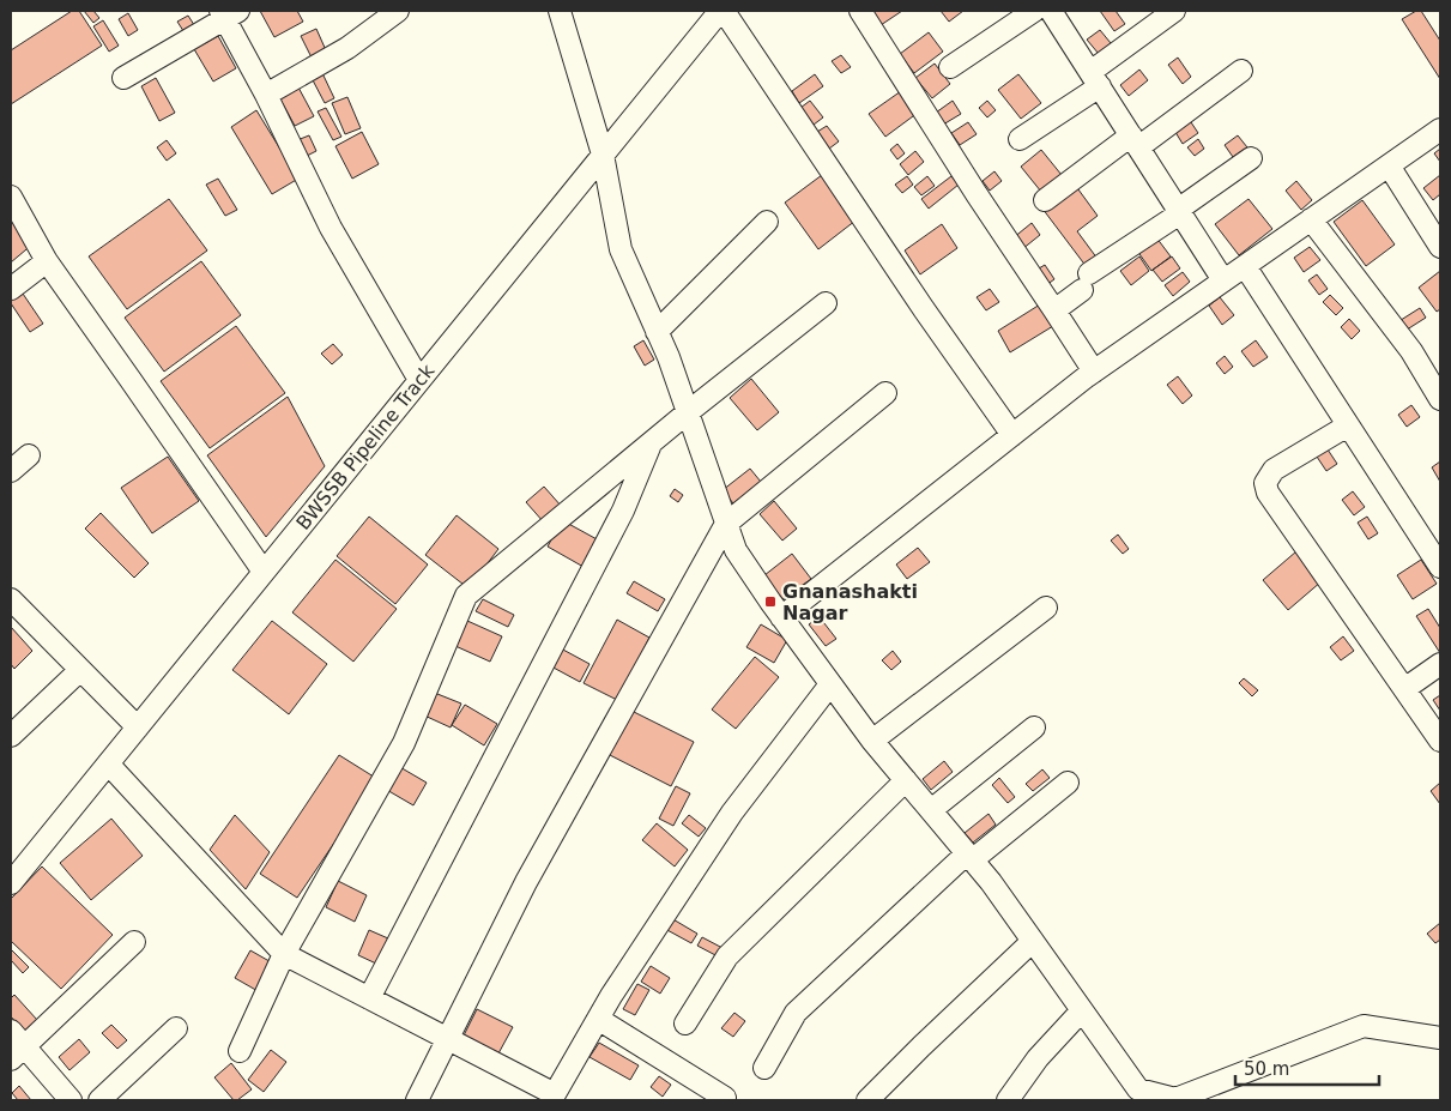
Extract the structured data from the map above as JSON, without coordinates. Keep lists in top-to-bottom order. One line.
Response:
{"streets":{"street":["BWSSB Pipeline Track"]},"places":{"transit":["Gnanashakti Nagar"]},"scale_bar":"50 m"}
